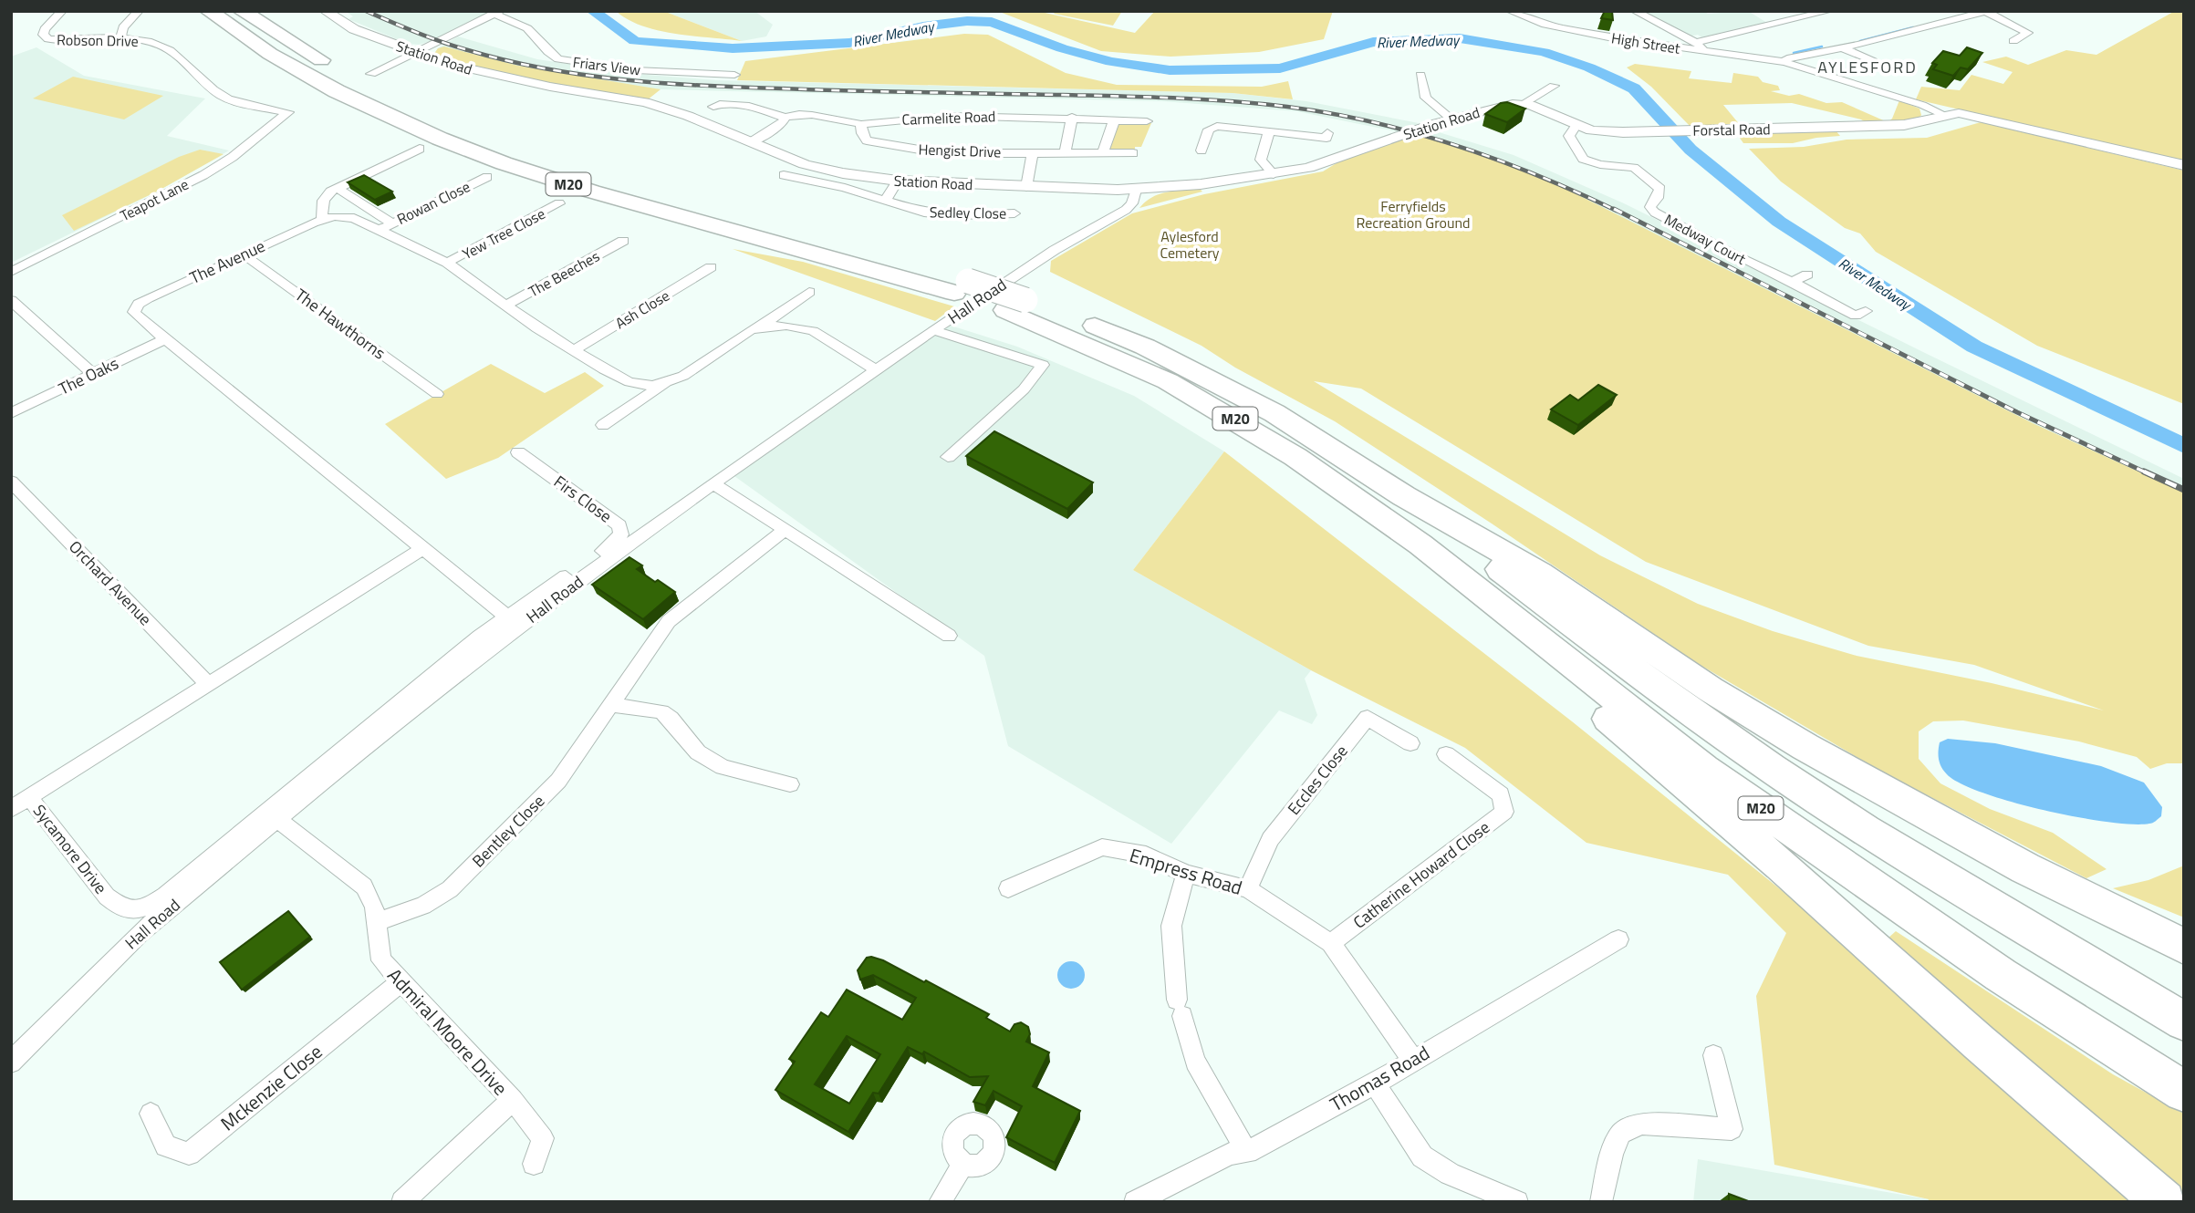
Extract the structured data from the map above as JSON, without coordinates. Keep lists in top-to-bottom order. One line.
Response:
{"streets":{"highway":["M20"],"street":["Robson Drive","High Street","Station Road","Friars View","Carmelite Road","Forstal Road","Hengist Drive","Teapot Lane","Rowan Close","Sedley Close","Yew Tree Close","Medway Court","The Avenue","The Beeches","Hall Road","Ash Close","The Hawthorns","The Oaks","Firs Close","Orchard Avenue","Eccles Close","Bentley Close","Sycamore Drive","Empress Road","Catherine Howard Close","Admiral Moore Drive","Thomas Road","Mckenzie Close"]},"crossings":[["Robson Drive","Teapot Lane"],["High Street","Forstal Road"],["Station Road","Forstal Road"],["Station Road","Hall Road"],["Carmelite Road","Hengist Drive"],["Forstal Road","Medway Court"],["Rowan Close","The Avenue"],["Yew Tree Close","The Avenue"],["The Avenue","The Beeches"],["The Avenue","Hall Road"],["The Avenue","Ash Close"],["The Avenue","The Hawthorns"],["The Avenue","The Oaks"],["The Avenue","Firs Close"],["The Avenue","Sycamore Drive"],["Hall Road","Firs Close"],["Hall Road","Sycamore Drive"],["Hall Road","Admiral Moore Drive"],["Firs Close","Sycamore Drive"],["Orchard Avenue","Sycamore Drive"],["Eccles Close","Empress Road"],["Bentley Close","Admiral Moore Drive"],["Empress Road","Catherine Howard Close"],["Empress Road","Thomas Road"],["Admiral Moore Drive","Mckenzie Close"]],"districts":["AYLESFORD"],"water":["River Medway"],"parks":["Ferryfields Recreation Ground","Aylesford Cemetery"]}
